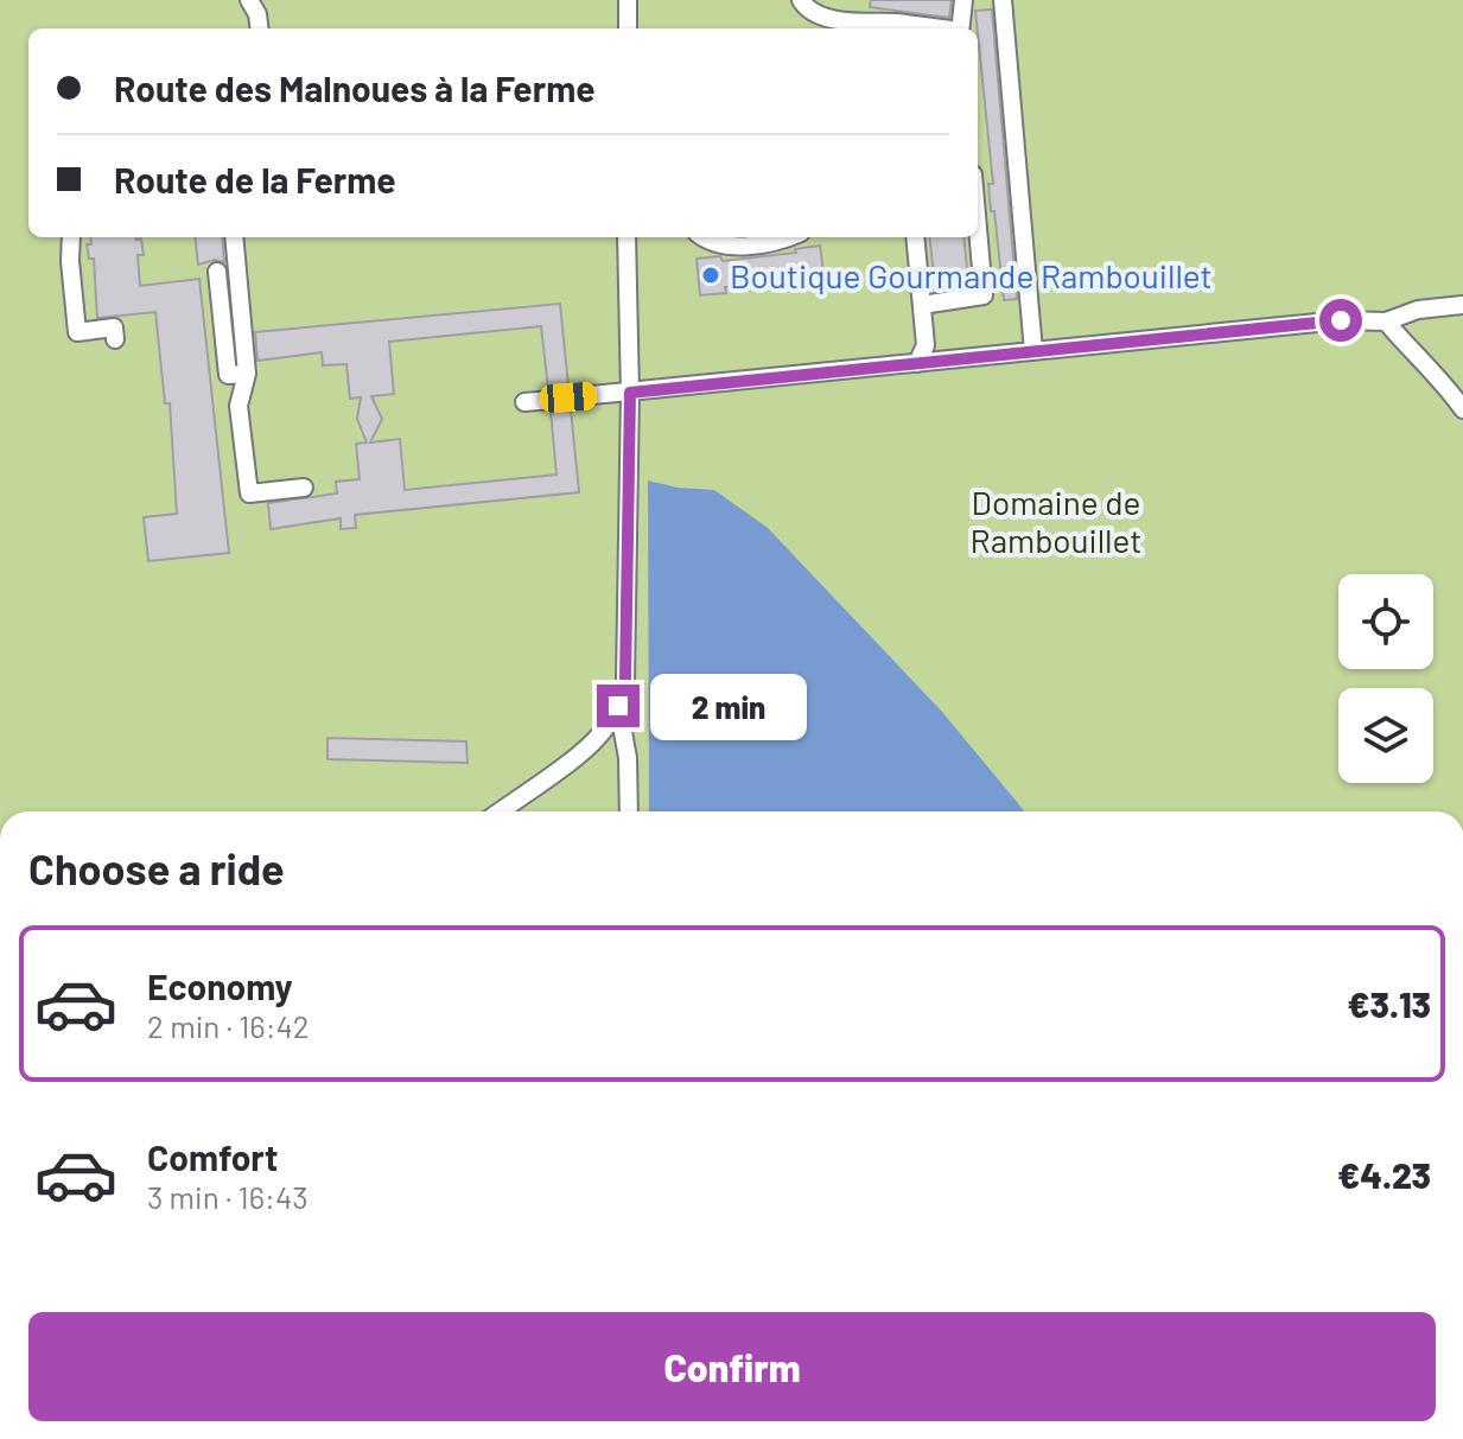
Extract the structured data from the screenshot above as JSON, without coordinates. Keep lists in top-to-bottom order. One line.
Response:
{"parks":["Domaine de Rambouillet"],"places":["Boutique Gourmande Rambouillet"],"page":{"banner":["Route des Malnoues à la Ferme","Route de la Ferme"],"bubble":"2 min","heading":"Choose a ride","list":[{"name":"Economy","note":"2 min · 16:42","value":"€3.13"},{"name":"Comfort","note":"3 min · 16:43","value":"€4.23"}],"buttons":"Confirm"}}
